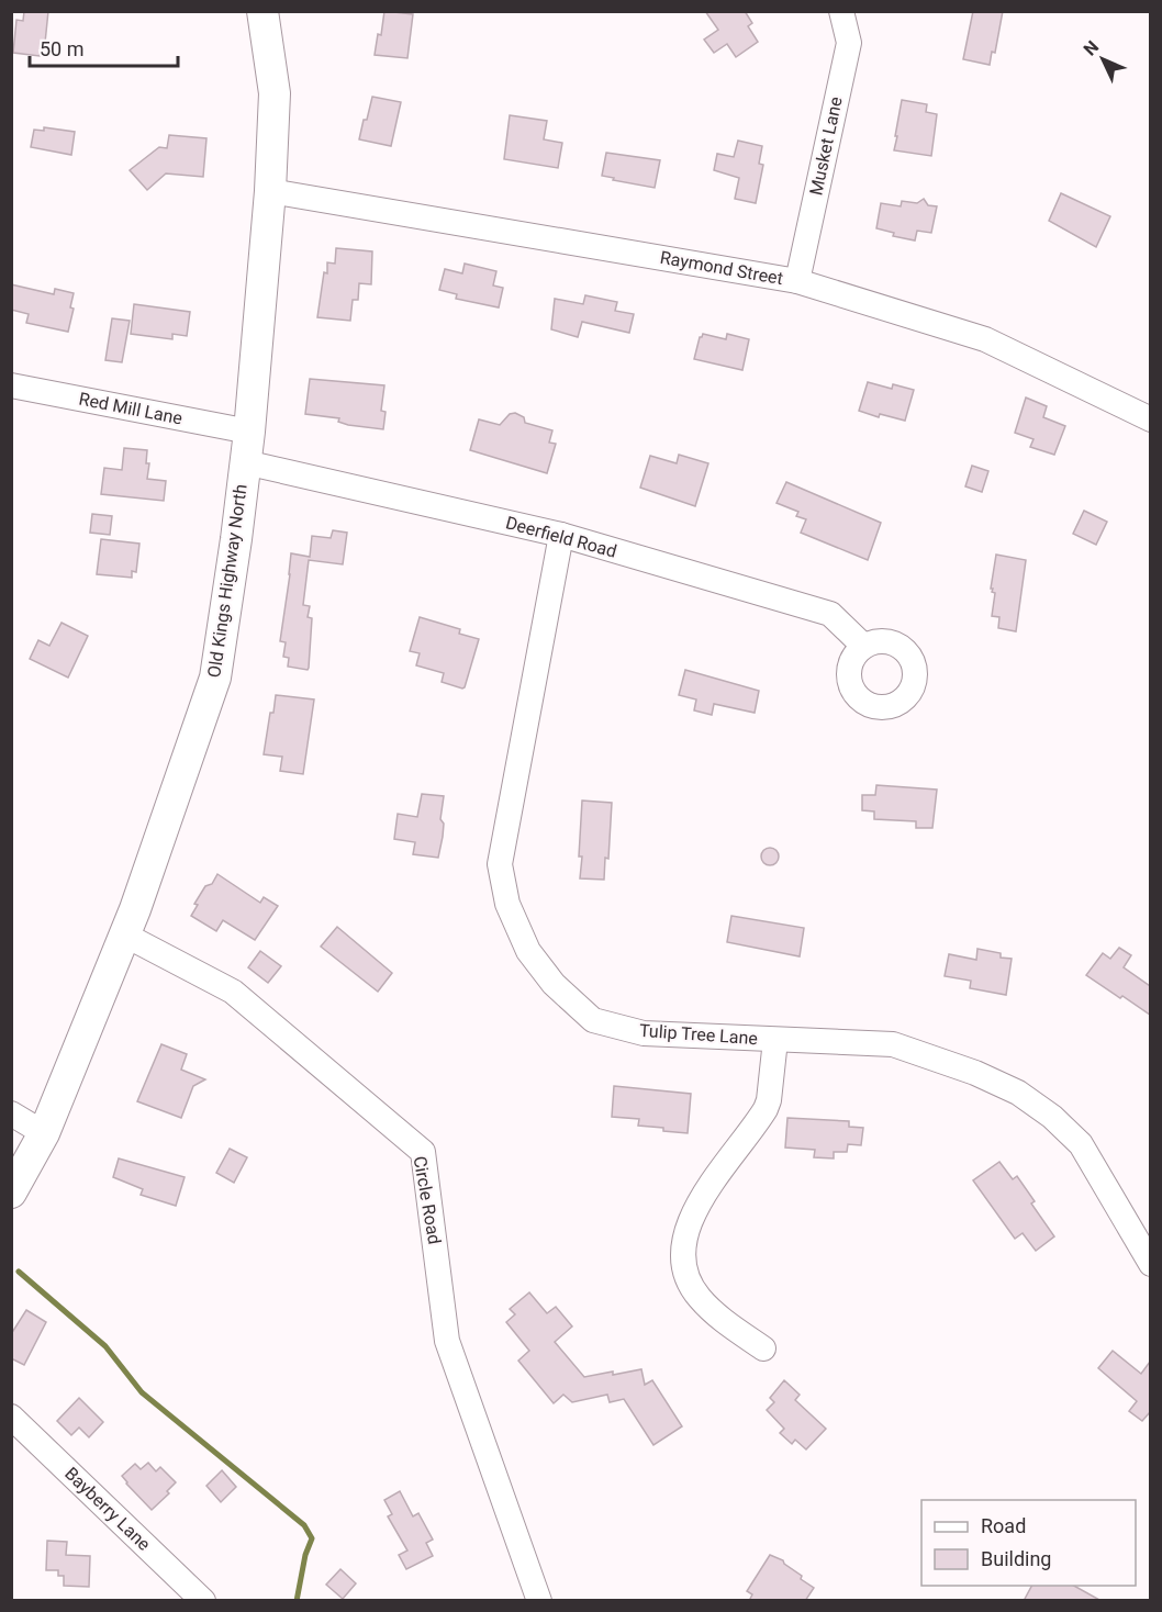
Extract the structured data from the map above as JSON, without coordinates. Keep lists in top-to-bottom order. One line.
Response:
{"streets":{"main road":["Old Kings Highway North"],"street":["Musket Lane","Raymond Street","Red Mill Lane","Deerfield Road","Tulip Tree Lane","Circle Road","Bayberry Lane"]},"crossings":[["Musket Lane","Raymond Street"],["Raymond Street","Old Kings Highway North"],["Red Mill Lane","Old Kings Highway North"],["Deerfield Road","Old Kings Highway North"],["Deerfield Road","Tulip Tree Lane"],["Old Kings Highway North","Circle Road"]],"legend":["Road","Building"],"scale_bar":"50 m","north":"top left"}
